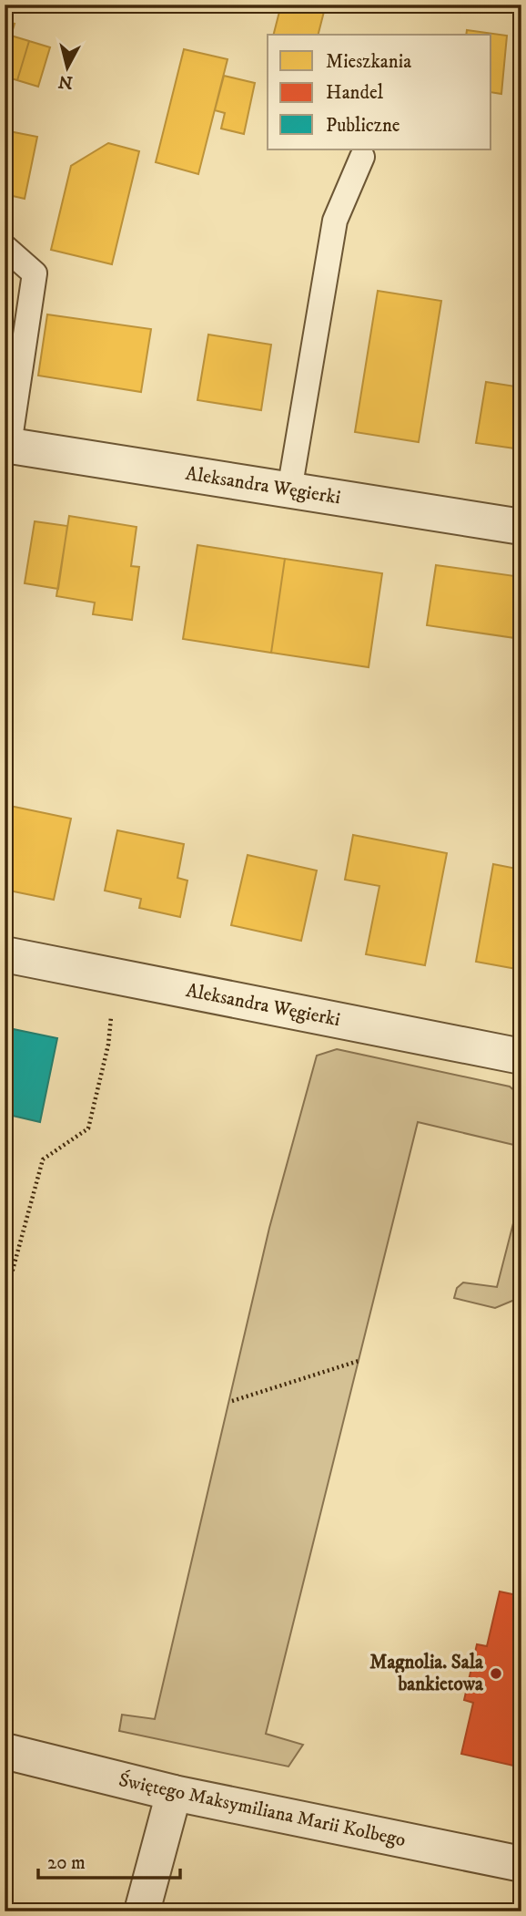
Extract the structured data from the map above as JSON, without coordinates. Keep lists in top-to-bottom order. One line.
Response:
{"streets":{"street":["Aleksandra Węgierki","Świętego Maksymiliana Marii Kolbego"]},"places":["Magnolia. Sala bankietowa"],"legend":["Mieszkania","Handel","Publiczne"],"scale_bar":"20 m","north":"bottom"}
